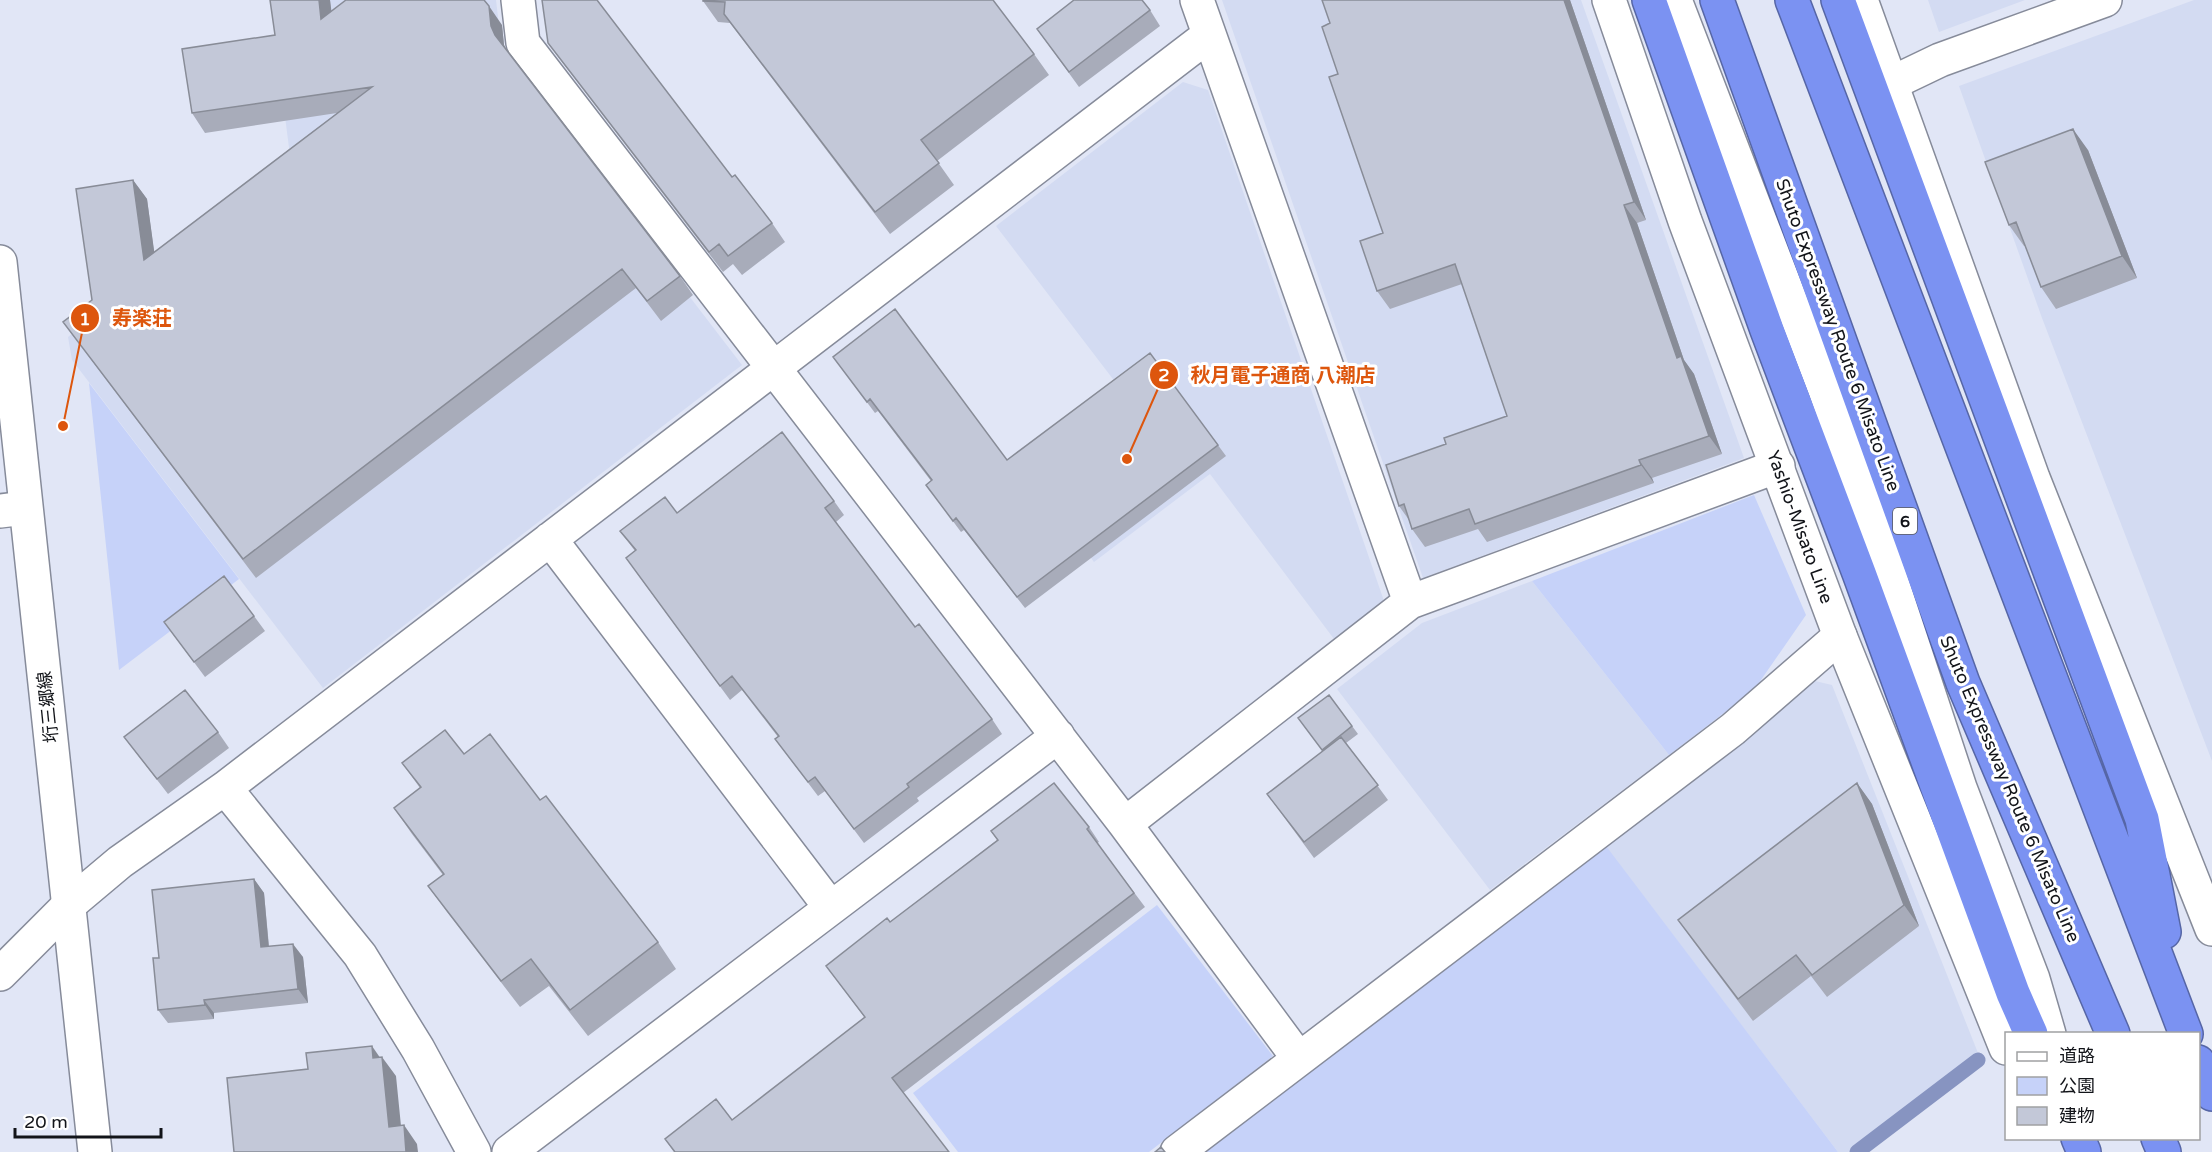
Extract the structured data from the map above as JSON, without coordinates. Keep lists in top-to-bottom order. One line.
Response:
{"streets":{"highway":["Shuto Expressway Route 6 Misato Line","6"],"street":["Yashio-Misato Line","垳三郷線"]},"places":["寿楽荘","秋月電子通商 八潮店"],"legend":["道路","公園","建物"],"scale_bar":"20 m"}
